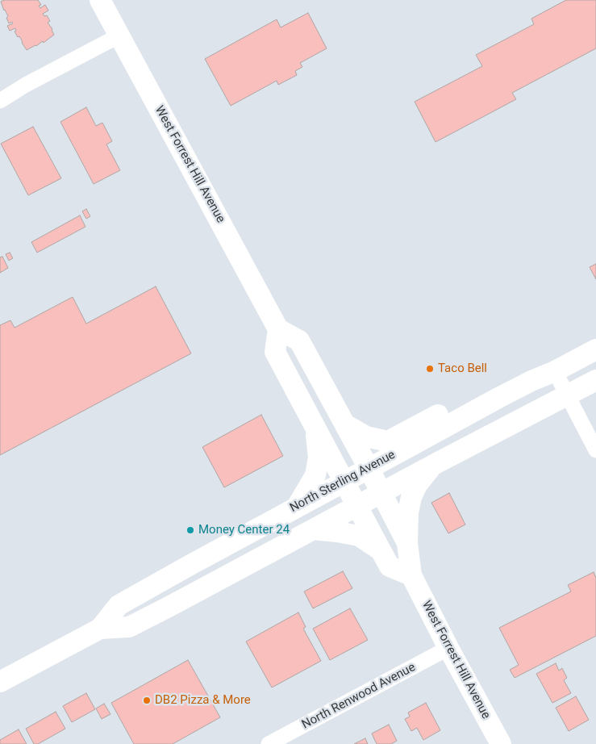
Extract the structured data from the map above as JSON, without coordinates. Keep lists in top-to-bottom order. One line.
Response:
{"streets":{"main road":["West Forrest Hill Avenue","North Sterling Avenue"],"street":["North Renwood Avenue"]},"crossings":[["West Forrest Hill Avenue","North Sterling Avenue"],["West Forrest Hill Avenue","North Renwood Avenue"]],"places":["Taco Bell","Money Center 24","DB2 Pizza & More"]}
